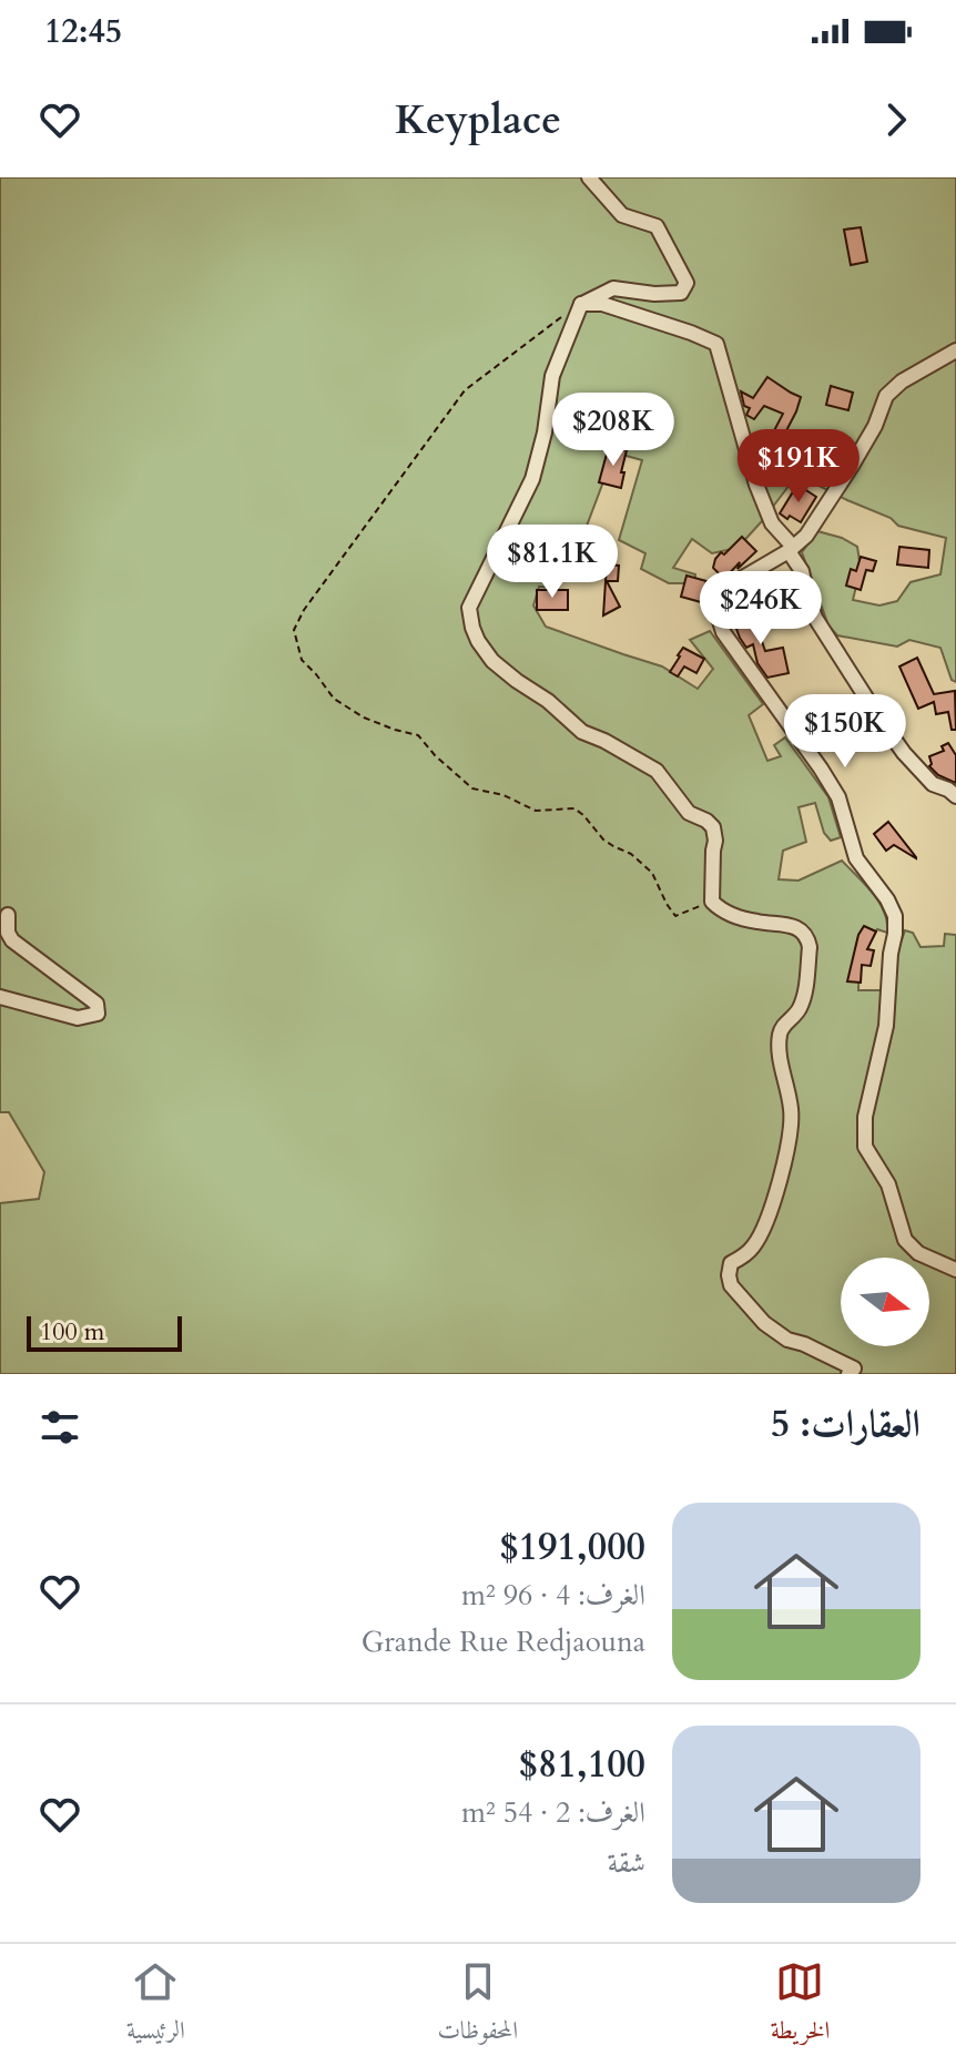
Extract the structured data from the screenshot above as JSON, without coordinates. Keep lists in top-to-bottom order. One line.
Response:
{"scale_bar":"100 m","north":"right","page":{"status":"12:45","header":"Keyplace","price":["$208K","$191K","$81.1K","$246K","$150K"],"scale":"100 m","heading":"العقارات: 5","list":[{"name":"$191,000","note":"الغرف: 4 · 96 m² · Grande Rue Redjaouna"},{"name":"$81,100","note":"الغرف: 2 · 54 m² · شقة"}],"tabs":["الخريطة","المحفوظات","الرئيسية"]}}
